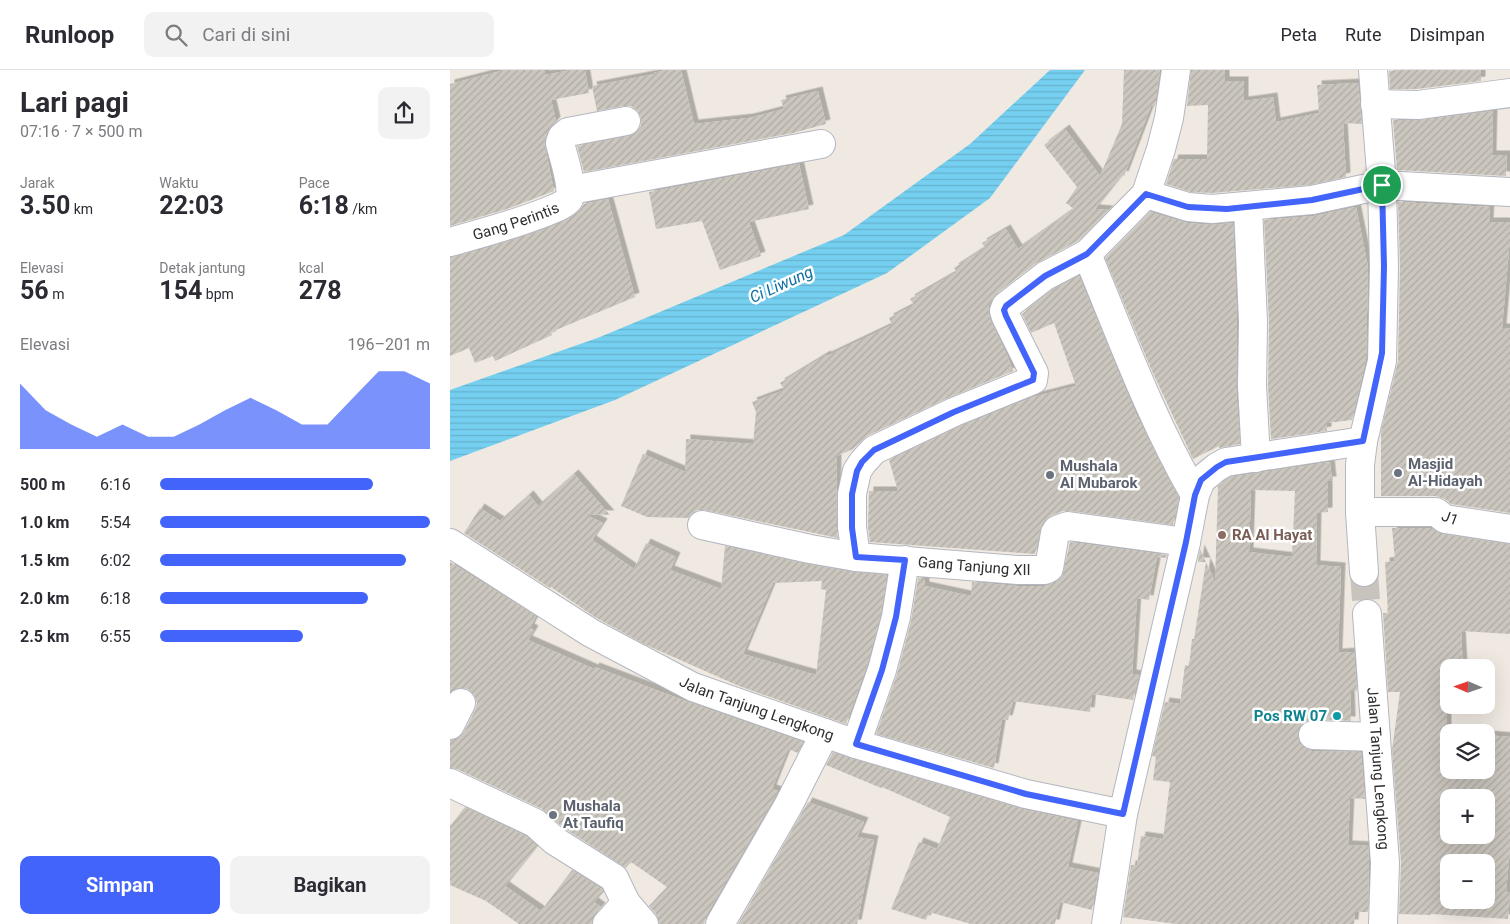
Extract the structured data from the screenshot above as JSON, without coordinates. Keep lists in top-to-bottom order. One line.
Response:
{"streets":{"street":["Gang Perintis","J1","Gang Tanjung XII","Jalan Tanjung Lengkong"]},"water":["Ci Liwung"],"places":["Masjid Al-Hidayah","Mushala Al Mubarok","RA Al Hayat","Pos RW 07","Mushala At Taufiq"],"north":"left","page":{"header":"Runloop","search":"Cari di sini","nav":["Peta","Rute","Disimpan"],"heading":["Lari pagi","07:16 · 7 × 500 m"],"stats":[["Jarak","3.50 km"],["Waktu","22:03"],["Pace","6:18 /km"],["Elevasi","56 m"],["Detak jantung","154 bpm"],["kcal","278"]],"chart":["Elevasi","196–201 m"],"list":[{"name":"500 m","note":"6:16"},{"name":"1.0 km","note":"5:54"},{"name":"1.5 km","note":"6:02"},{"name":"2.0 km","note":"6:18"},{"name":"2.5 km","note":"6:55"}],"map_buttons":["+","−"],"buttons":["Simpan","Bagikan"]}}
